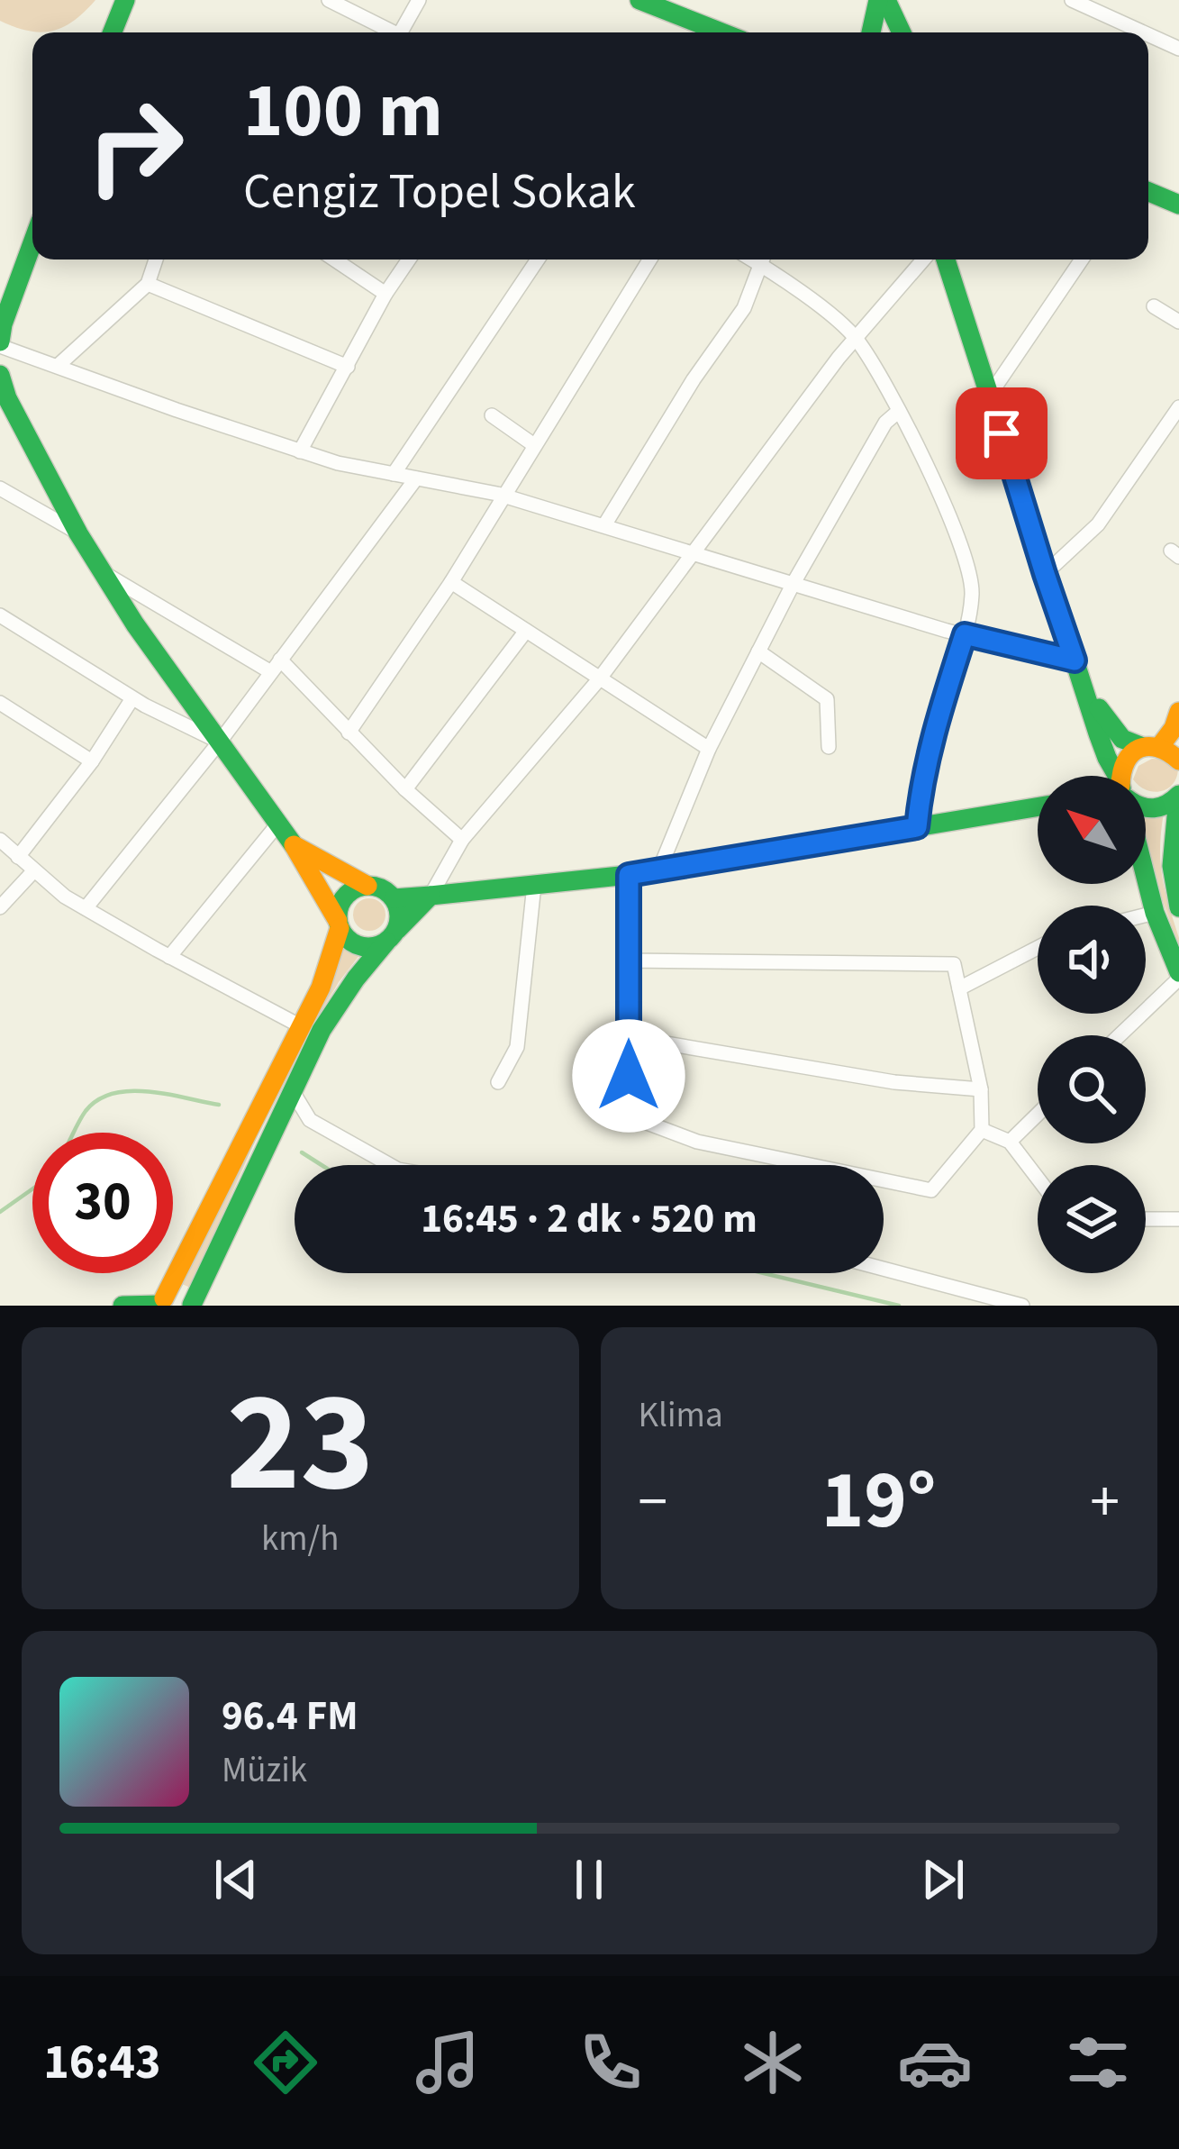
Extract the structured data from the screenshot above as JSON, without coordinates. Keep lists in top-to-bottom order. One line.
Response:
{"north":"top left","page":{"turn":["100 m","Cengiz Topel Sokak"],"limit":"30","trip":"16:45 · 2 dk · 520 m","tile":[["23","km/h"],"Klima"],"heat":["−","19°","+"],"song":["96.4 FM","Müzik"],"tabs":"16:43"}}
